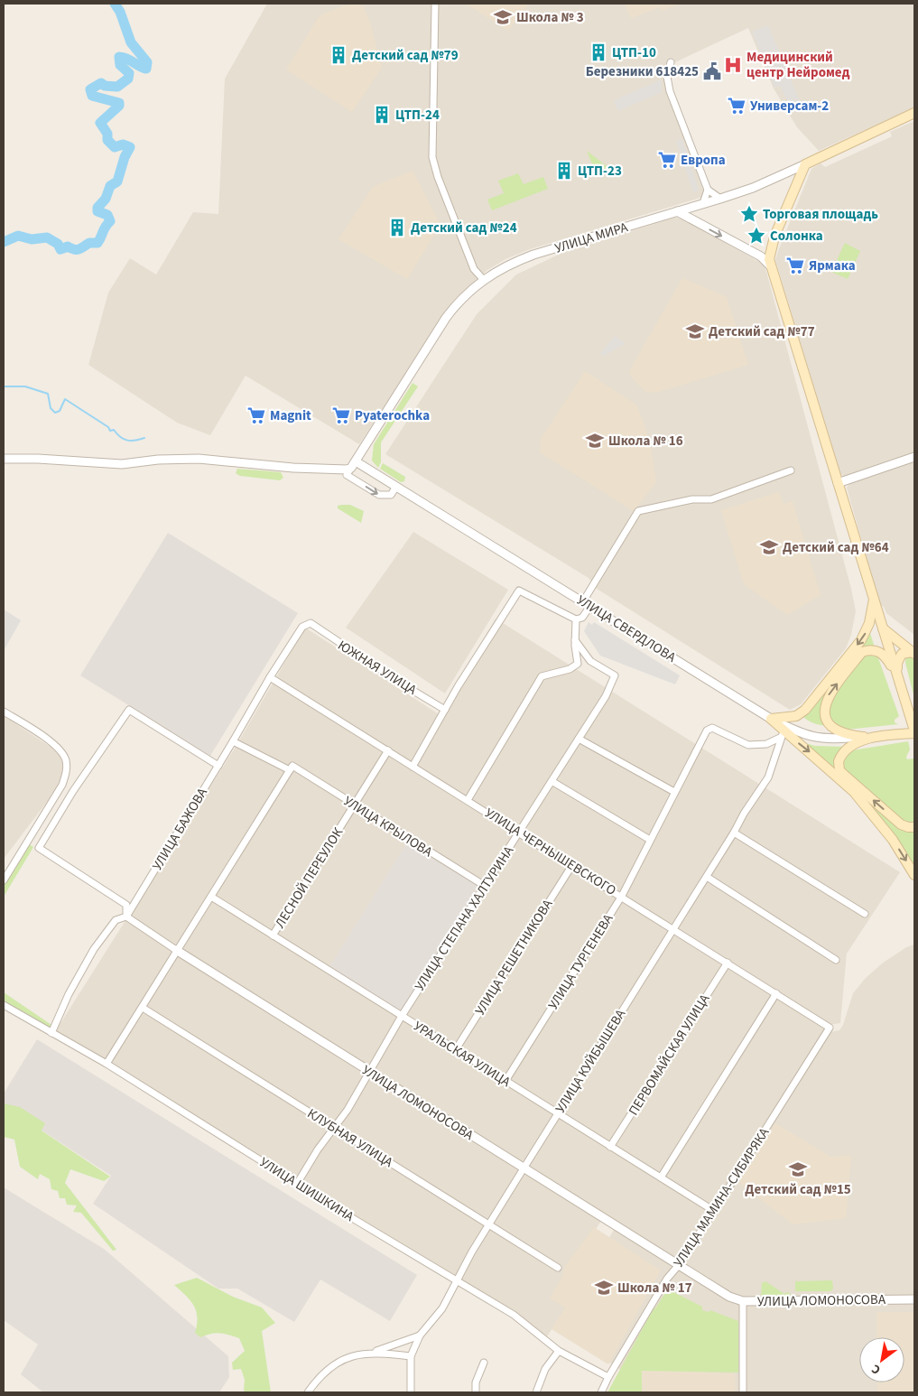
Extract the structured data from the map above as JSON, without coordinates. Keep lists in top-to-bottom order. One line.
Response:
{"streets":{"main road":["УЛИЦА МИРА","УЛИЦА СВЕРДЛОВА"],"street":["ЮЖНАЯ УЛИЦА","УЛИЦА КРЫЛОВА","УЛИЦА БАЖОВА","УЛИЦА ЧЕРНЫШЕВСКОГО","ЛЕСНОЙ ПЕРЕУЛОК","УЛИЦА СТЕПАНА ХАЛТУРИНА","УЛИЦА РЕШЕТНИКОВА","УЛИЦА ТУРГЕНЕВА","УРАЛЬСКАЯ УЛИЦА","ПЕРВОМАЙСКАЯ УЛИЦА","УЛИЦА КУЙБЫШЕВА","УЛИЦА ЛОМОНОСОВА","КЛУБНАЯ УЛИЦА","УЛИЦА ШИШКИНА","УЛИЦА МАМИНА-СИБИРЯКА"]},"crossings":[["УЛИЦА МИРА","УЛИЦА СВЕРДЛОВА"],["ЮЖНАЯ УЛИЦА","УЛИЦА БАЖОВА"],["УЛИЦА КРЫЛОВА","УЛИЦА БАЖОВА"],["УЛИЦА КРЫЛОВА","ЛЕСНОЙ ПЕРЕУЛОК"],["УЛИЦА КРЫЛОВА","УЛИЦА СТЕПАНА ХАЛТУРИНА"],["УЛИЦА БАЖОВА","УЛИЦА ЧЕРНЫШЕВСКОГО"],["УЛИЦА БАЖОВА","УЛИЦА ЛОМОНОСОВА"],["УЛИЦА БАЖОВА","УЛИЦА ШИШКИНА"],["УЛИЦА ЧЕРНЫШЕВСКОГО","ЛЕСНОЙ ПЕРЕУЛОК"],["УЛИЦА ЧЕРНЫШЕВСКОГО","УЛИЦА СТЕПАНА ХАЛТУРИНА"],["УЛИЦА ЧЕРНЫШЕВСКОГО","УЛИЦА РЕШЕТНИКОВА"],["УЛИЦА ЧЕРНЫШЕВСКОГО","УЛИЦА ТУРГЕНЕВА"],["УЛИЦА ЧЕРНЫШЕВСКОГО","ПЕРВОМАЙСКАЯ УЛИЦА"],["УЛИЦА ЧЕРНЫШЕВСКОГО","УЛИЦА КУЙБЫШЕВА"],["УЛИЦА ЧЕРНЫШЕВСКОГО","УЛИЦА МАМИНА-СИБИРЯКА"],["ЛЕСНОЙ ПЕРЕУЛОК","УРАЛЬСКАЯ УЛИЦА"],["УЛИЦА СТЕПАНА ХАЛТУРИНА","УРАЛЬСКАЯ УЛИЦА"],["УЛИЦА СТЕПАНА ХАЛТУРИНА","УЛИЦА ЛОМОНОСОВА"],["УЛИЦА СТЕПАНА ХАЛТУРИНА","КЛУБНАЯ УЛИЦА"],["УЛИЦА СТЕПАНА ХАЛТУРИНА","УЛИЦА ШИШКИНА"],["УЛИЦА РЕШЕТНИКОВА","УРАЛЬСКАЯ УЛИЦА"],["УЛИЦА ТУРГЕНЕВА","УРАЛЬСКАЯ УЛИЦА"],["УЛИЦА ТУРГЕНЕВА","УЛИЦА КУЙБЫШЕВА"],["УРАЛЬСКАЯ УЛИЦА","ПЕРВОМАЙСКАЯ УЛИЦА"],["УРАЛЬСКАЯ УЛИЦА","УЛИЦА КУЙБЫШЕВА"],["УРАЛЬСКАЯ УЛИЦА","УЛИЦА МАМИНА-СИБИРЯКА"],["УЛИЦА КУЙБЫШЕВА","УЛИЦА ЛОМОНОСОВА"],["УЛИЦА КУЙБЫШЕВА","КЛУБНАЯ УЛИЦА"],["УЛИЦА КУЙБЫШЕВА","УЛИЦА ШИШКИНА"],["УЛИЦА ЛОМОНОСОВА","УЛИЦА МАМИНА-СИБИРЯКА"],["УЛИЦА ШИШКИНА","УЛИЦА МАМИНА-СИБИРЯКА"]],"places":{"school or university":["Школа № 3","Детский сад №77","Школа № 16","Детский сад №64","Детский сад №15","Школа № 17"],"building":["ЦТП-10","Детский сад №79","ЦТП-24","ЦТП-23","Детский сад №24"],"hospital":["Медицинский центр Нейромед"],"public building":["Березники 618425"],"supermarket":["Универсам-2","Европа","Ярмака","Magnit","Pyaterochka"],"place":["Торговая площадь","Солонка"]},"north":"bottom left"}
